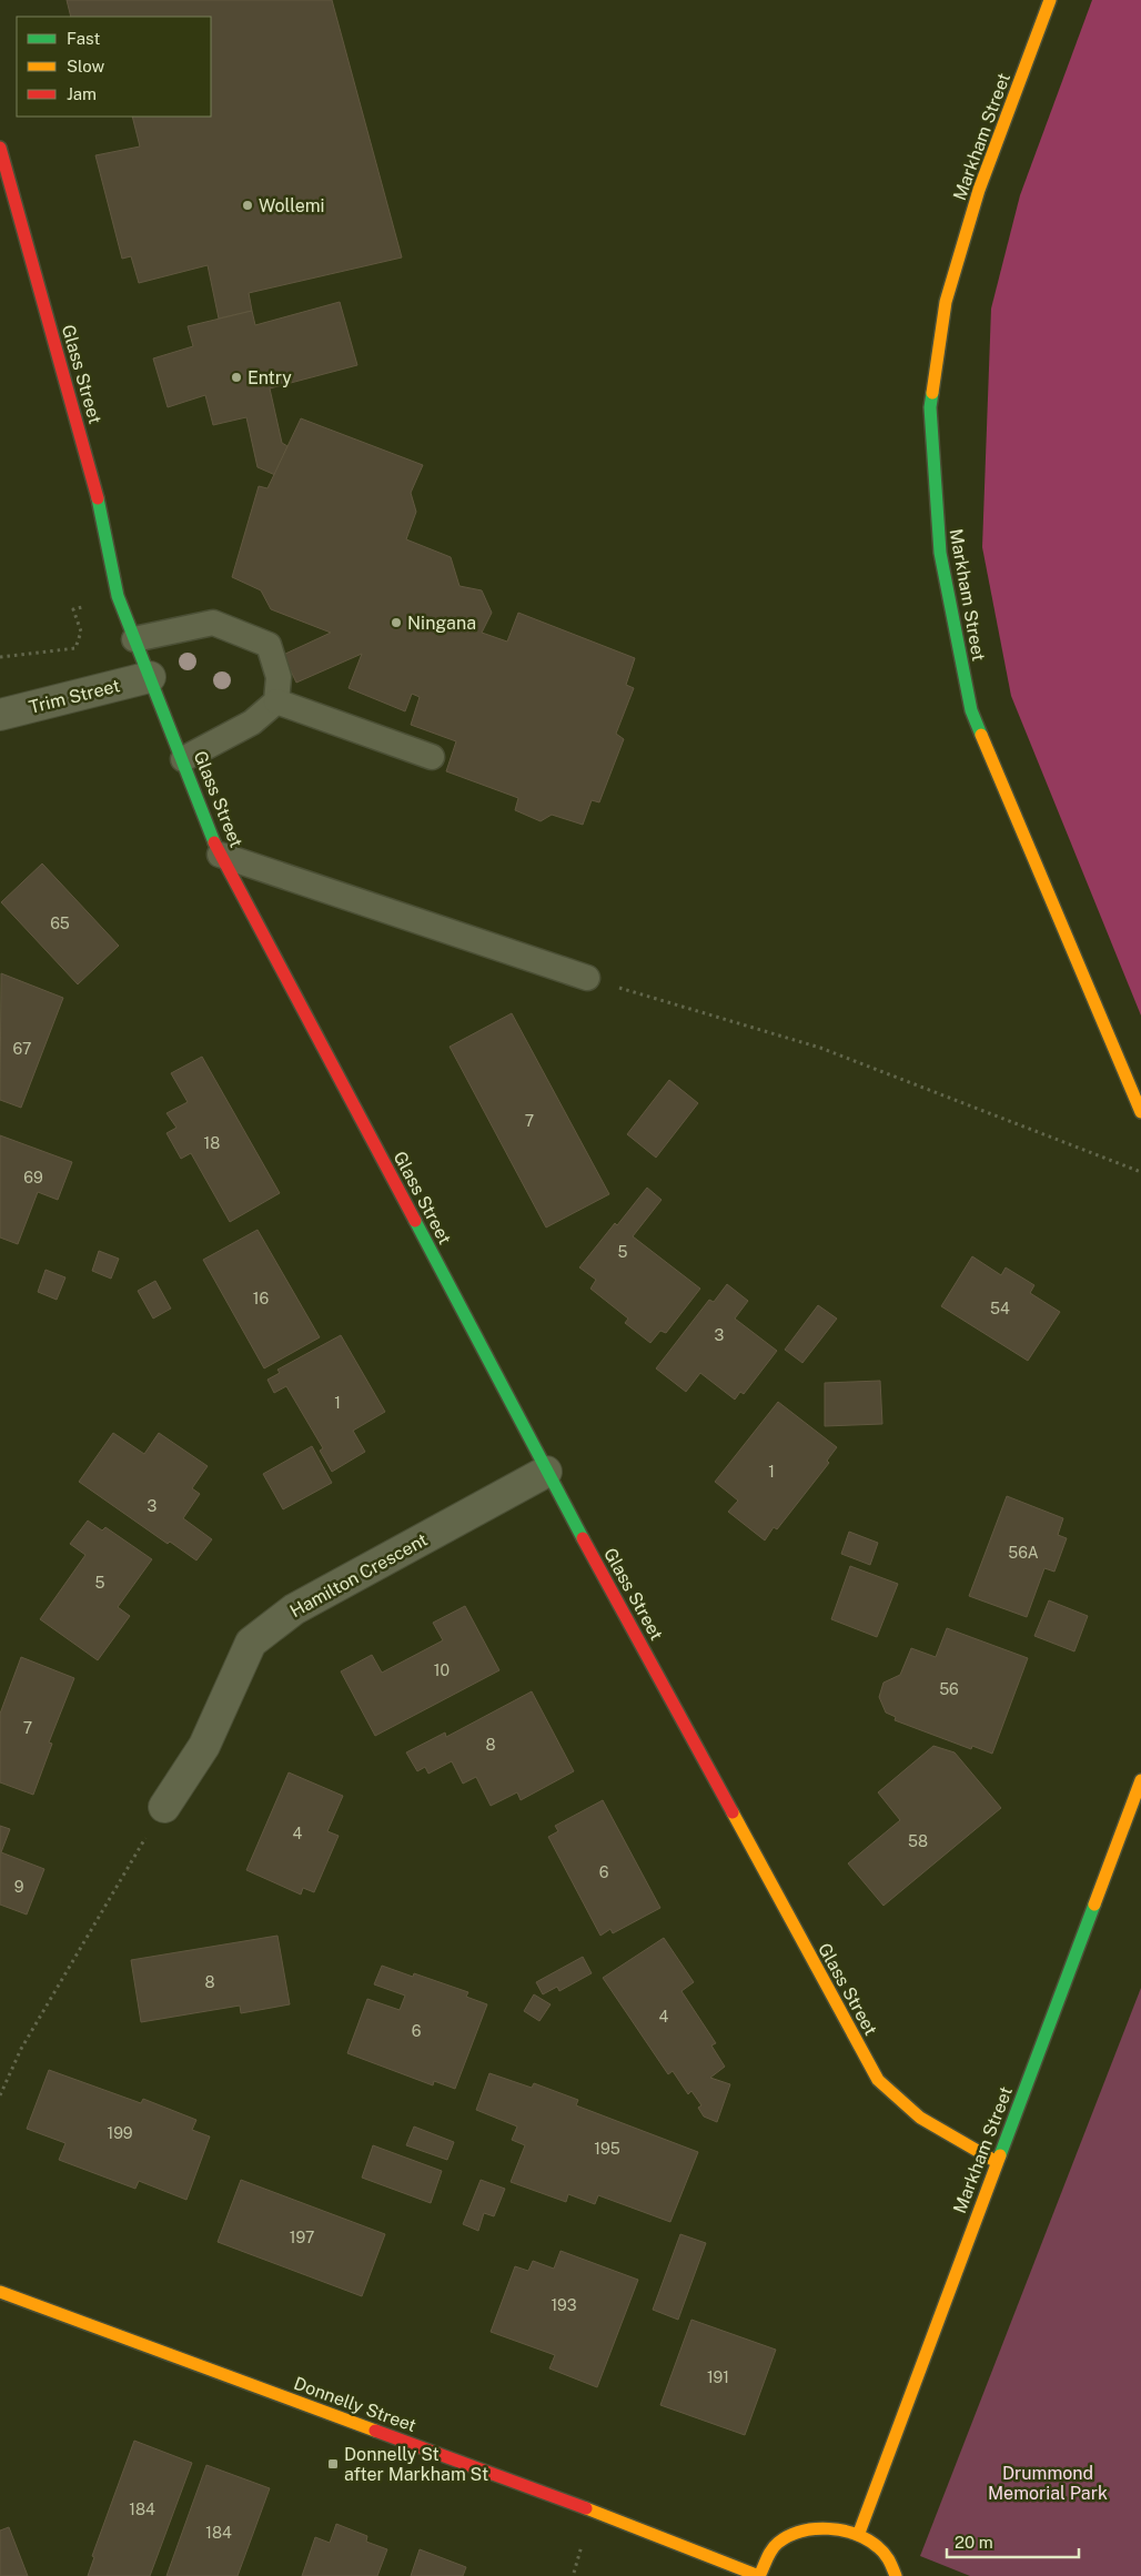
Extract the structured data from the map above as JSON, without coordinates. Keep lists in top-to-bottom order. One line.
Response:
{"streets":{"street":["Markham Street","Glass Street","Trim Street","Hamilton Crescent","Donnelly Street"]},"crossings":[["Markham Street","Glass Street"],["Glass Street","Trim Street"],["Glass Street","Hamilton Crescent"]],"parks":["Drummond Memorial Park"],"places":{"other":["Wollemi","Entry","Ningana"],"transit":["Donnelly St after Markham St"]},"house_numbers":["65","67","7","18","69","5","16","54","3","1","1","3","56A","5","10","56","7","8","4","58","6","9","8","4","6","199","195","197","193","191","184","184"],"legend":["Fast","Slow","Jam"],"scale_bar":"20 m"}
